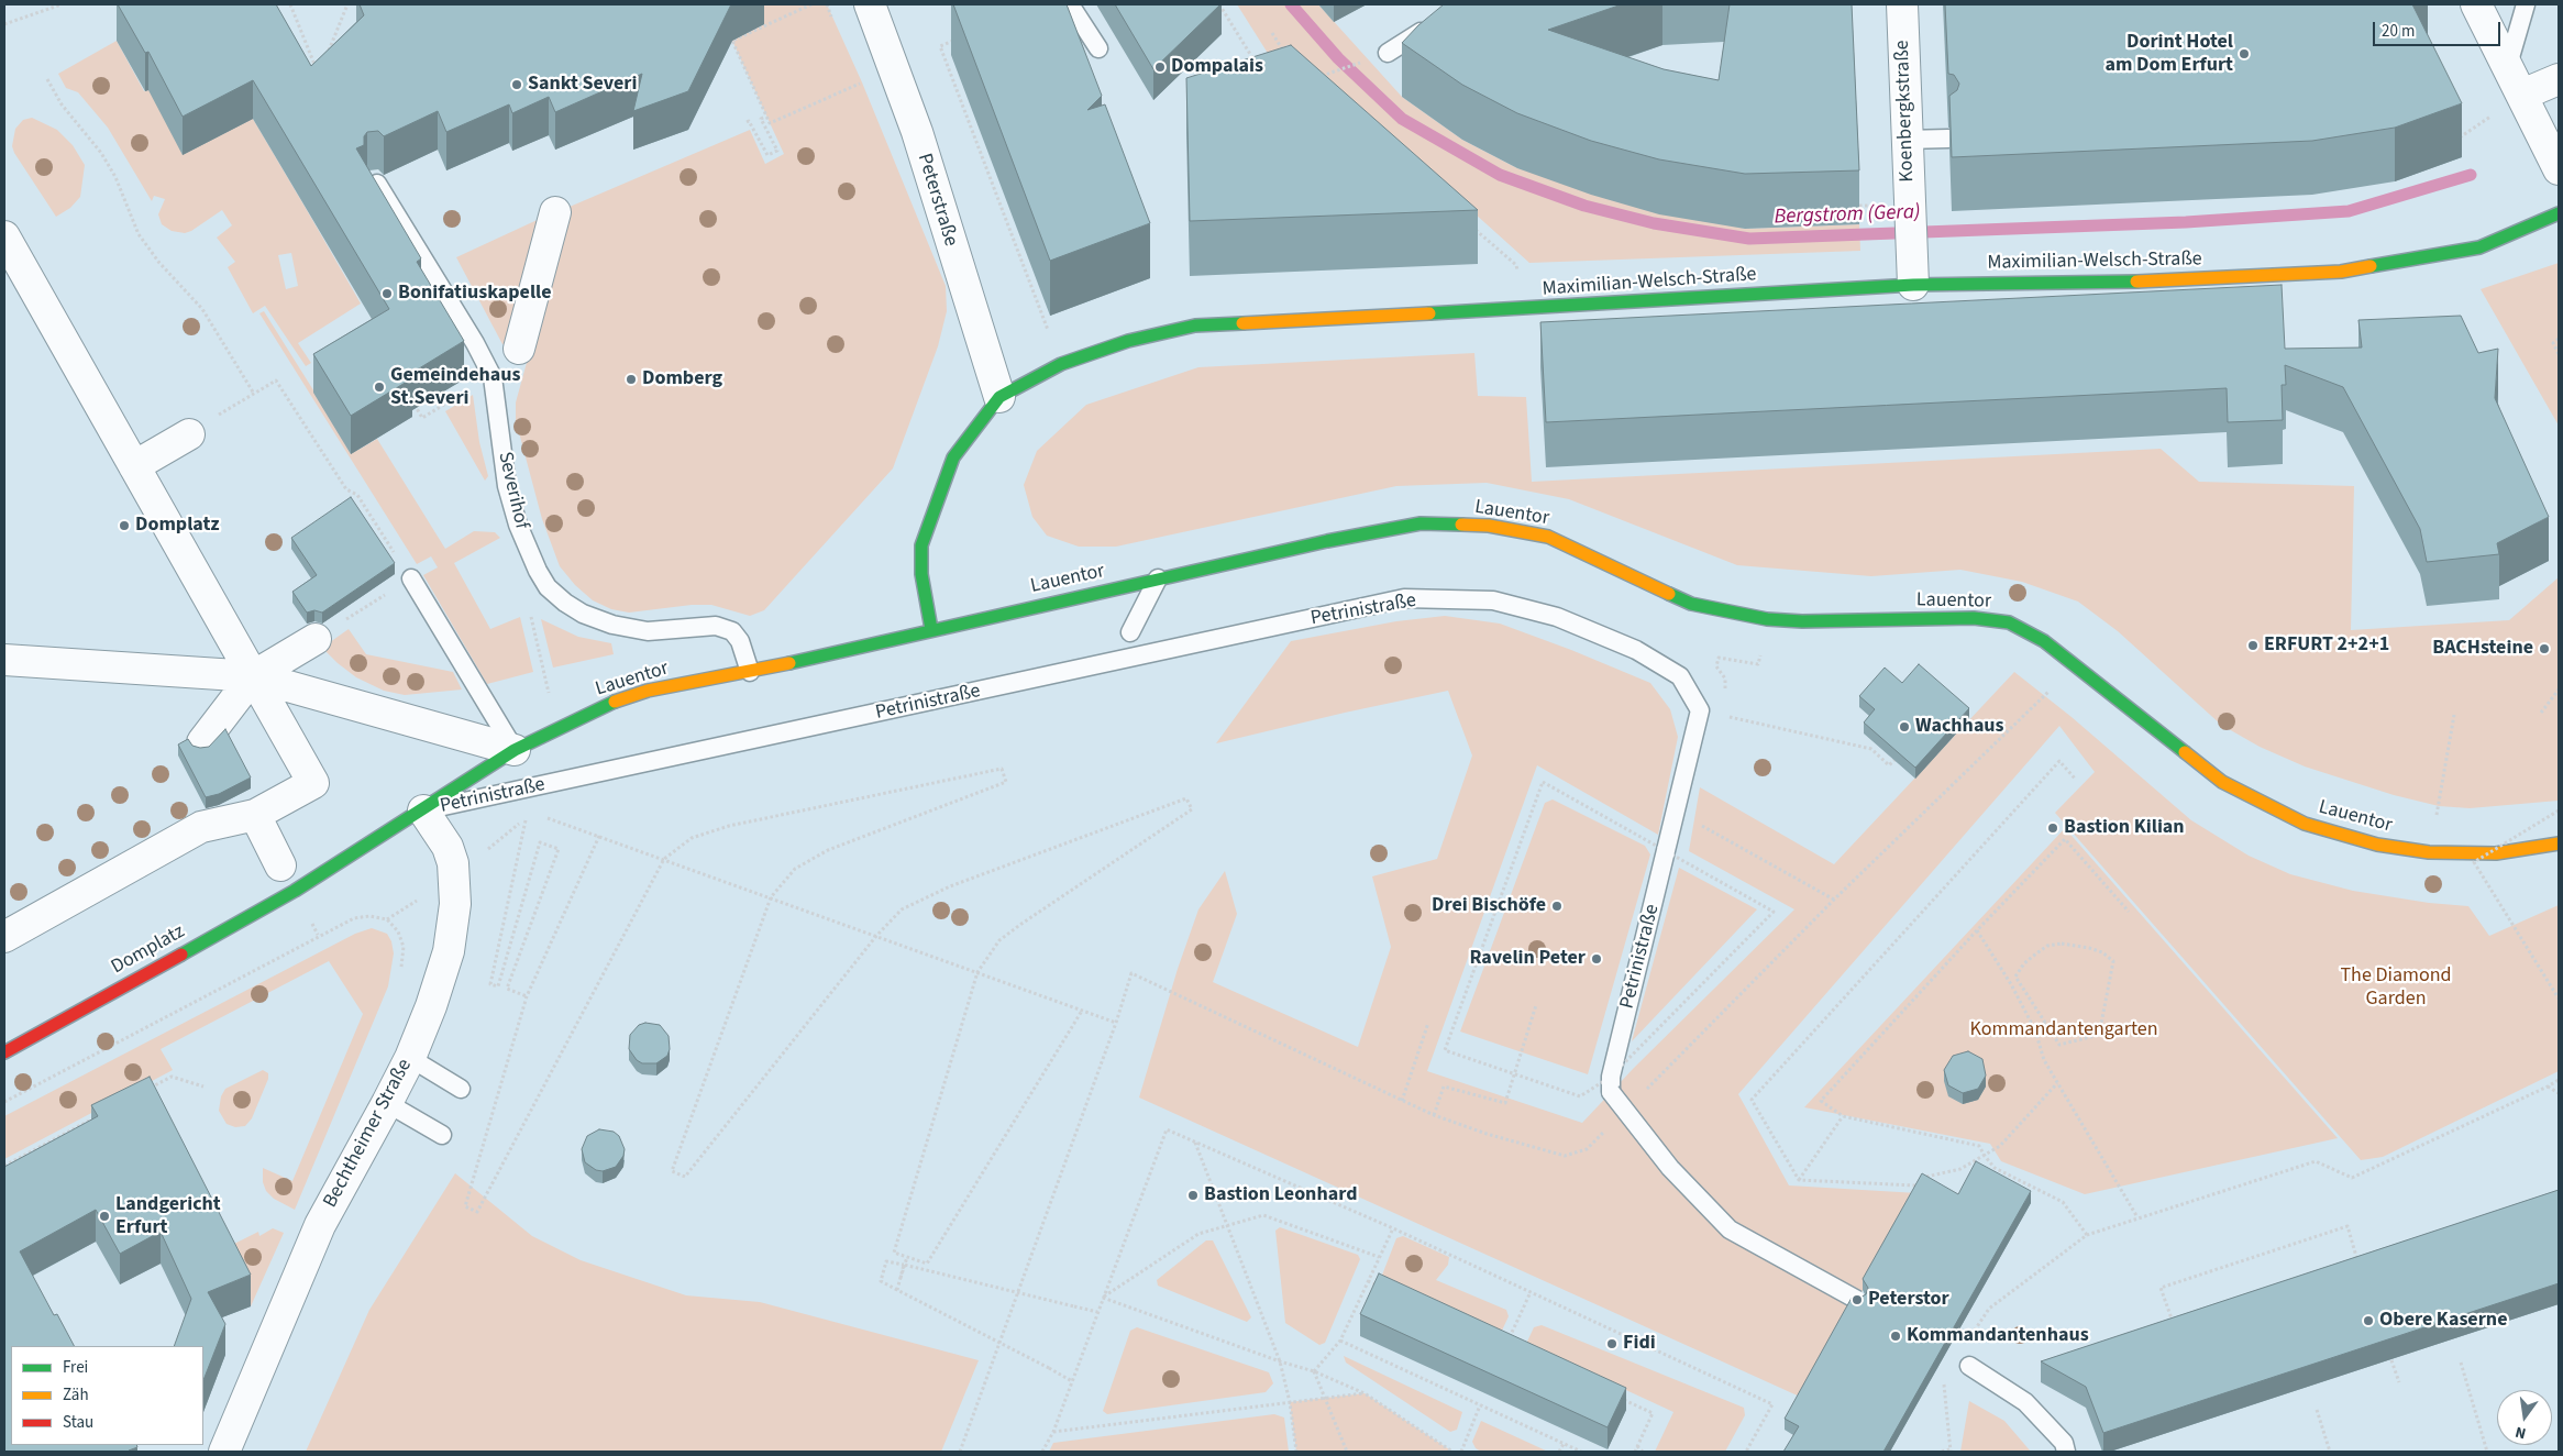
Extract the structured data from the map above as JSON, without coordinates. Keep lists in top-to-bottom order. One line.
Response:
{"streets":{"street":["Koenbergkstraße","Peterstraße","Maximilian-Welsch-Straße","Lauentor","Domplatz","Bechtheimer Straße"],"lane":["Severihof","Petrinistraße"]},"crossings":[["Koenbergkstraße","Maximilian-Welsch-Straße"],["Peterstraße","Maximilian-Welsch-Straße"],["Maximilian-Welsch-Straße","Lauentor"],["Severihof","Lauentor"],["Lauentor","Petrinistraße"],["Lauentor","Domplatz"],["Lauentor","Bechtheimer Straße"],["Petrinistraße","Domplatz"],["Petrinistraße","Bechtheimer Straße"],["Domplatz","Bechtheimer Straße"]],"water":["Bergstrom (Gera)"],"parks":["The Diamond Garden","Kommandantengarten"],"places":["Dorint Hotel am Dom Erfurt","Dompalais","Sankt Severi","Bonifatiuskapelle","Domberg","Gemeindehaus St.Severi","Domplatz","ERFURT 2+2+1","BACHsteine","Wachhaus","Bastion Kilian","Drei Bischöfe","Ravelin Peter","Bastion Leonhard","Landgericht Erfurt","Peterstor","Obere Kaserne","Kommandantenhaus","Fidi"],"legend":["Frei","Zäh","Stau"],"scale_bar":"20 m","north":"bottom"}
